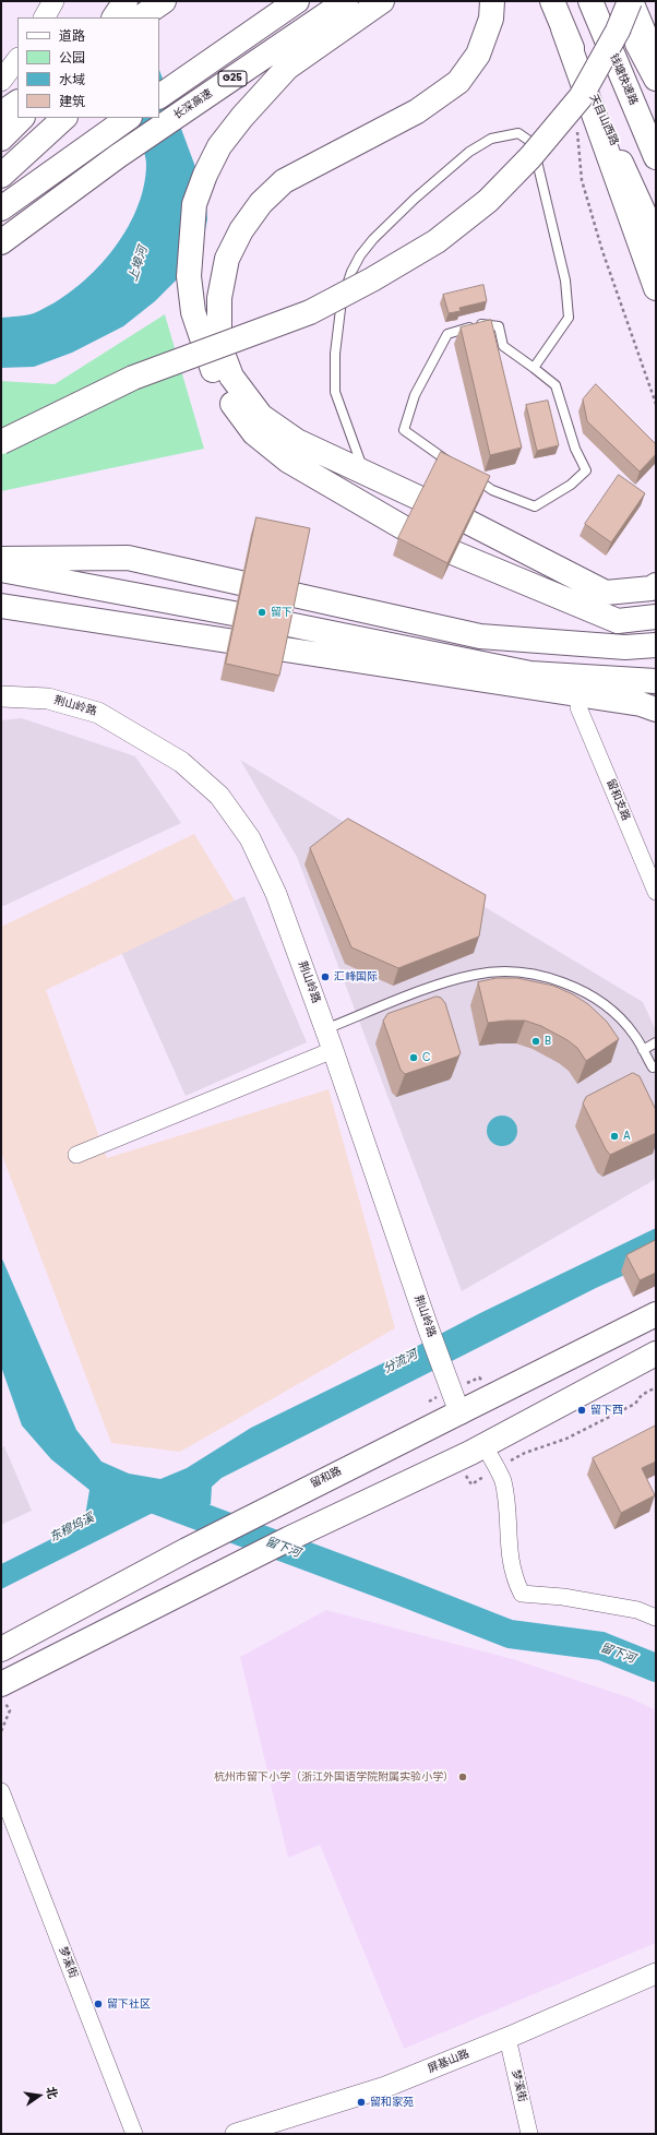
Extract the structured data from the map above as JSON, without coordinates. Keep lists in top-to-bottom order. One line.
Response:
{"streets":{"main road":["G25","钱塘快速路","长深高速","天目山西路","留和路"],"street":["荆山岭路","留和支路","梦溪街","屏基山路"]},"crossings":[["荆山岭路","留和路"],["梦溪街","屏基山路"]],"water":["上埠河","分流河","东穆坞溪","留下河"],"places":["留下","汇峰国际","B","C","A","留下西","杭州市留下小学（浙江外国语学院附属实验小学）","留下社区","留和家苑"],"legend":["道路","公园","水域","建筑"],"north":"right"}
